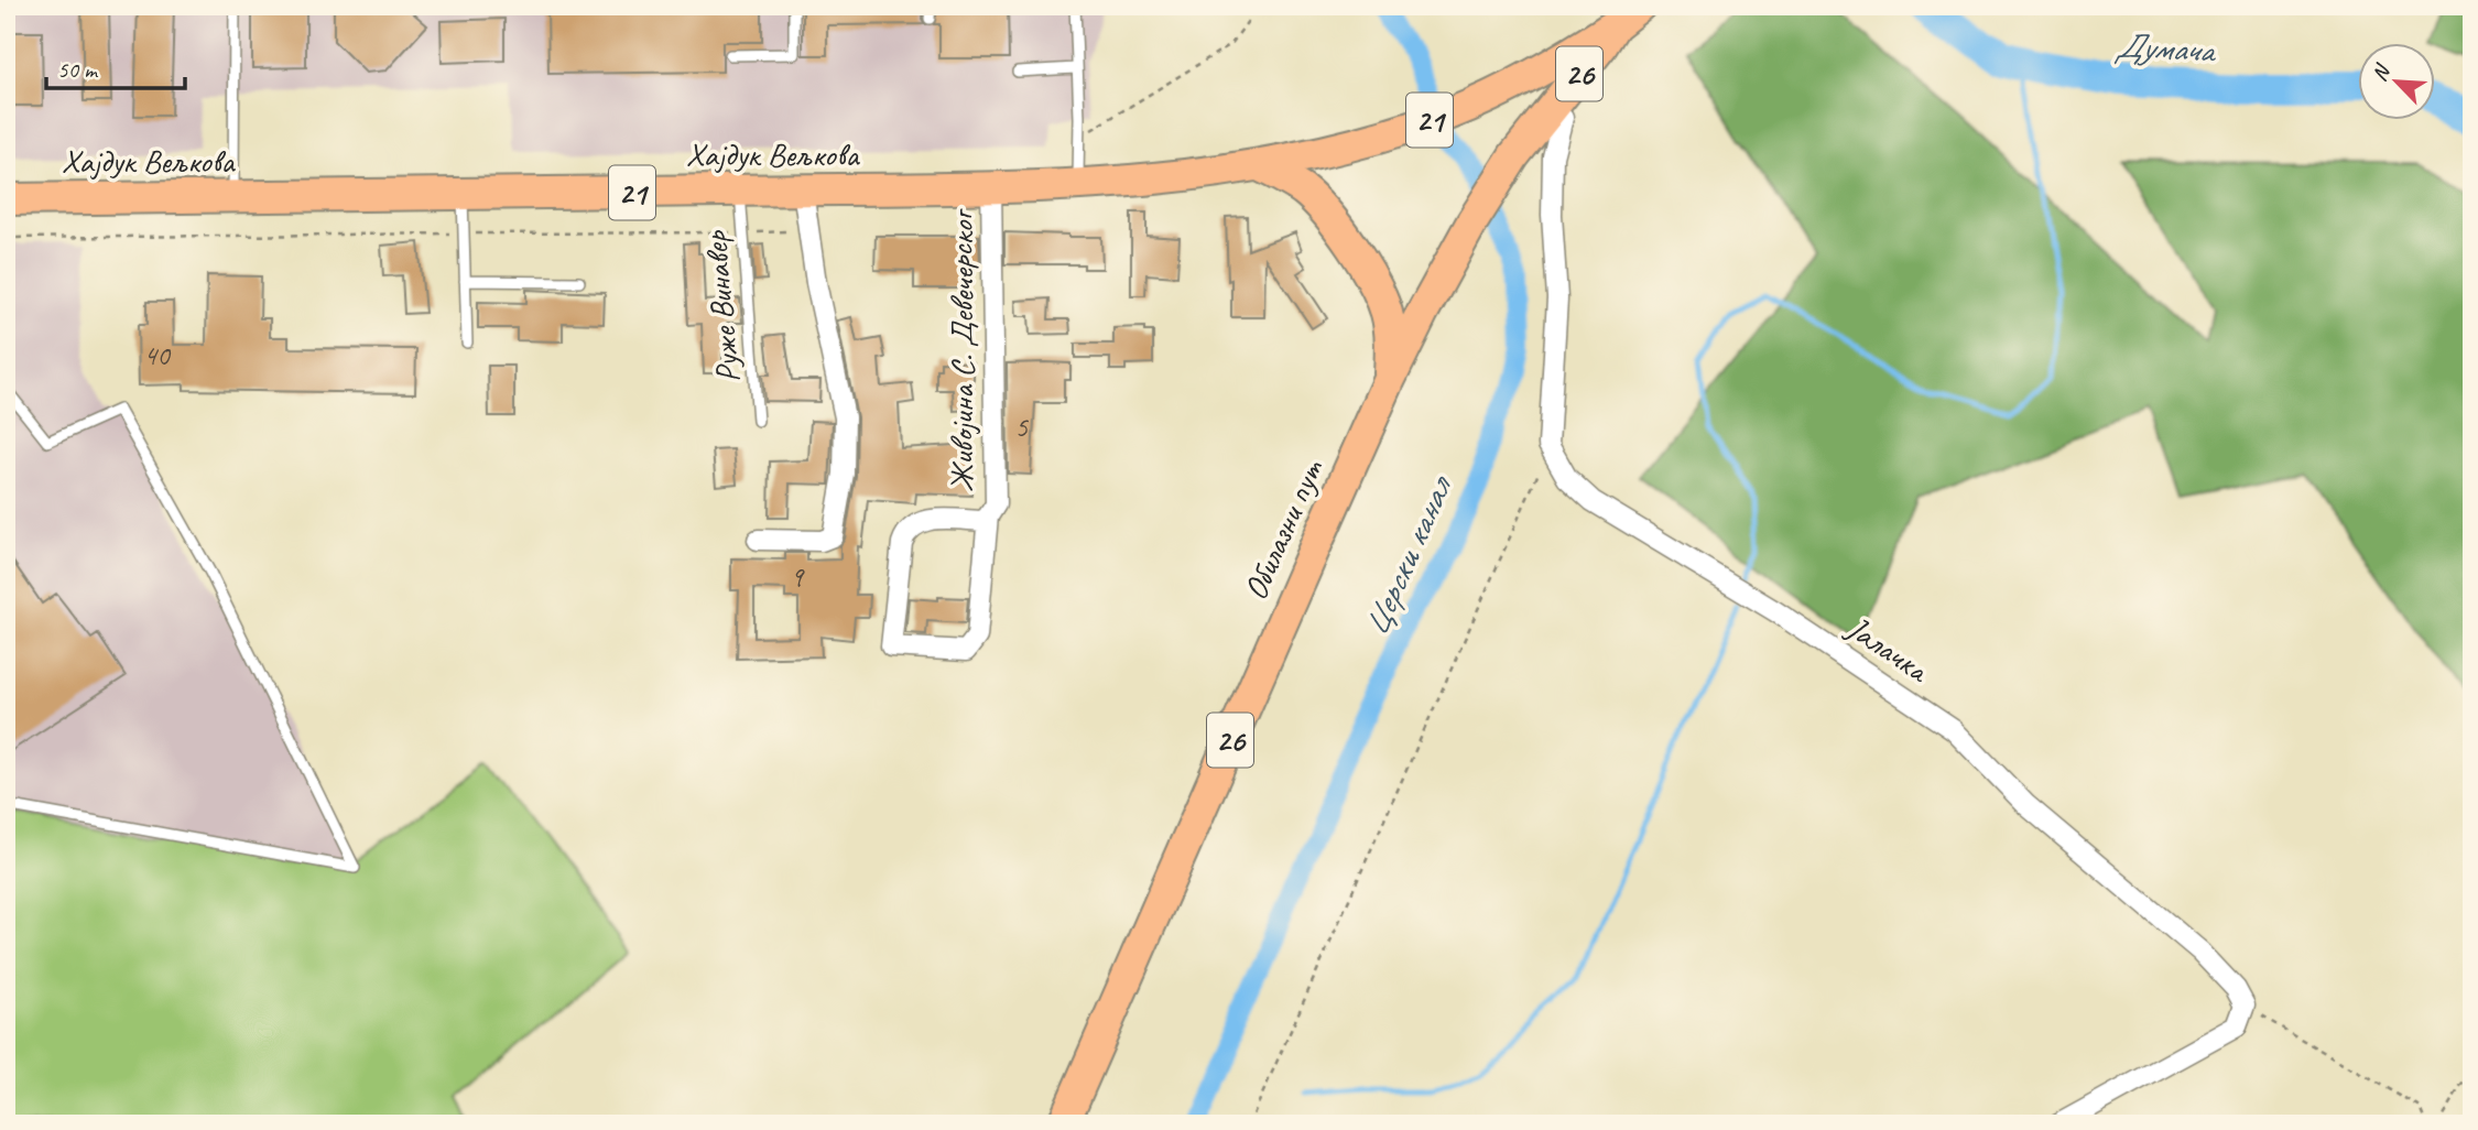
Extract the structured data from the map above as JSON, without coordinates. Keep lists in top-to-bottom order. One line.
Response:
{"streets":{"main road":["26","21","Хајдук Вељкова","Обилазни пут"],"street":["Живојина С. Девечерског","Јалачка"],"lane":["Руже Винавер"]},"crossings":[["21","Хајдук Вељкова"],["21","Обилазни пут"],["Хајдук Вељкова","Руже Винавер"],["Хајдук Вељкова","Живојина С. Девечерског"]],"water":["Думача","Церски канал"],"house_numbers":["40","5","9"],"scale_bar":"50 m","north":"top left"}
